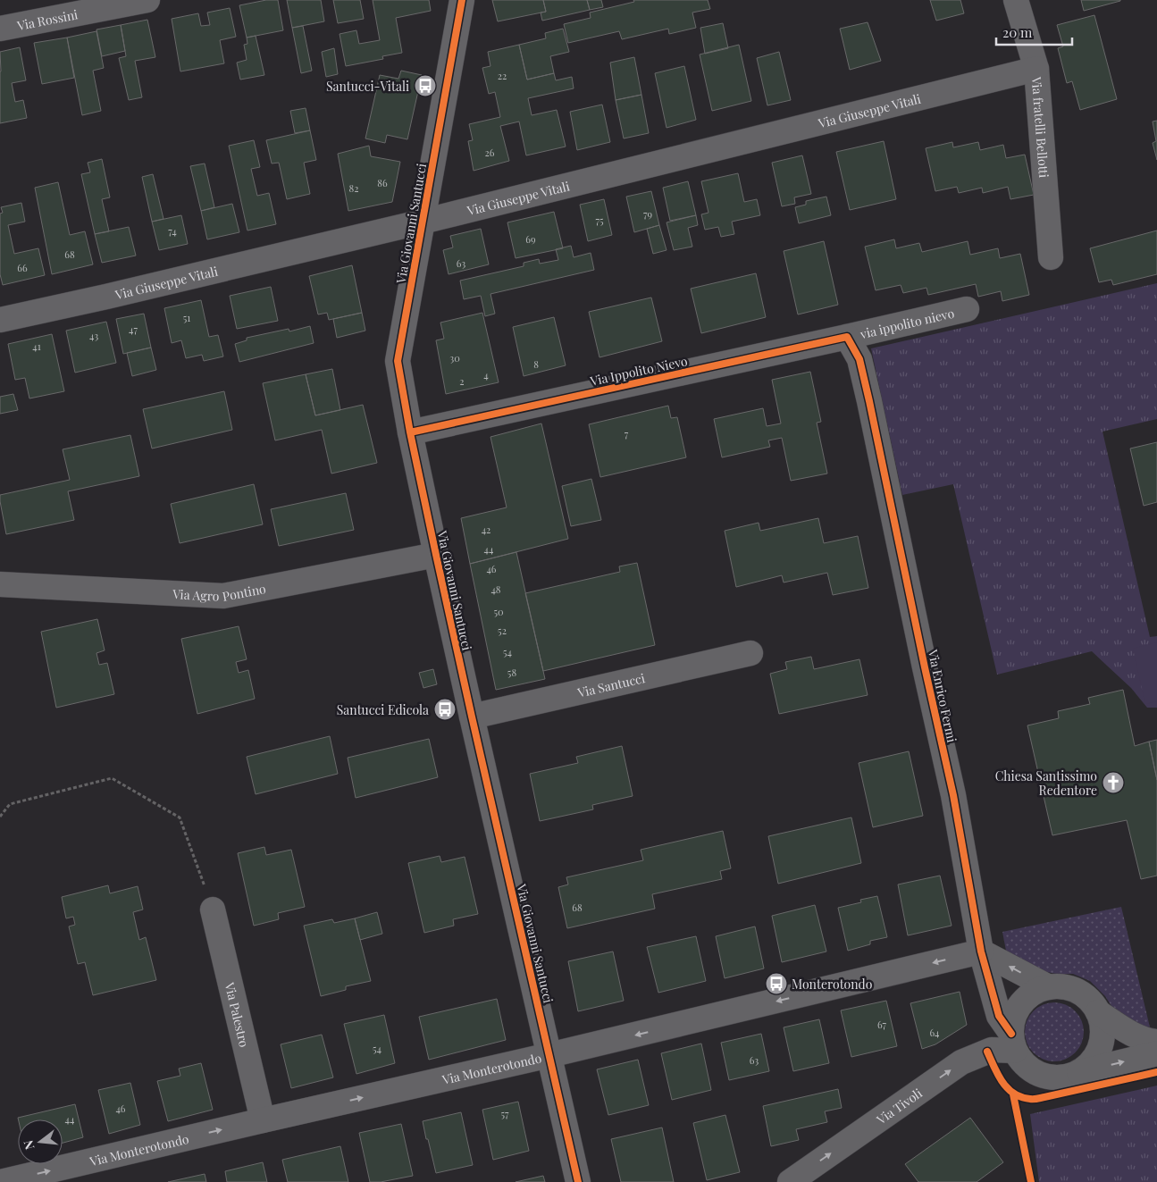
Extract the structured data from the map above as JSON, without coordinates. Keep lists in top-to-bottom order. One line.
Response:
{"streets":{"street":["Via Rossini","Via Giuseppe Vitali","Via fratelli Bellotti","Via Giovanni Santucci","via ippolito nievo","Via Ippolito Nievo","Via Agro Pontino","Via Santucci","Via Enrico Fermi","Via Palestro","Via Monterotondo","Via Tivoli"]},"crossings":[["Via Giuseppe Vitali","Via fratelli Bellotti"],["Via Giuseppe Vitali","Via Giovanni Santucci"],["Via Giovanni Santucci","Via Ippolito Nievo"],["Via Giovanni Santucci","Via Agro Pontino"],["Via Giovanni Santucci","Via Santucci"],["Via Giovanni Santucci","Via Monterotondo"],["via ippolito nievo","Via Ippolito Nievo"],["Via Ippolito Nievo","Via Enrico Fermi"],["Via Enrico Fermi","Via Monterotondo"],["Via Enrico Fermi","Via Tivoli"],["Via Palestro","Via Monterotondo"]],"one_way":["Via Tivoli"],"places":{"bus stop":["Santucci-Vitali","Santucci Edicola","Monterotondo"],"church":["Chiesa Santissimo Redentore"]},"house_numbers":["22","26","86","82","79","75","74","69","68","63","66","51","47","43","41","30","8","4","2","7","42","44","46","48","50","52","54","58","68","67","64","54","63","46","57","44"],"scale_bar":"20 m","north":"left"}
